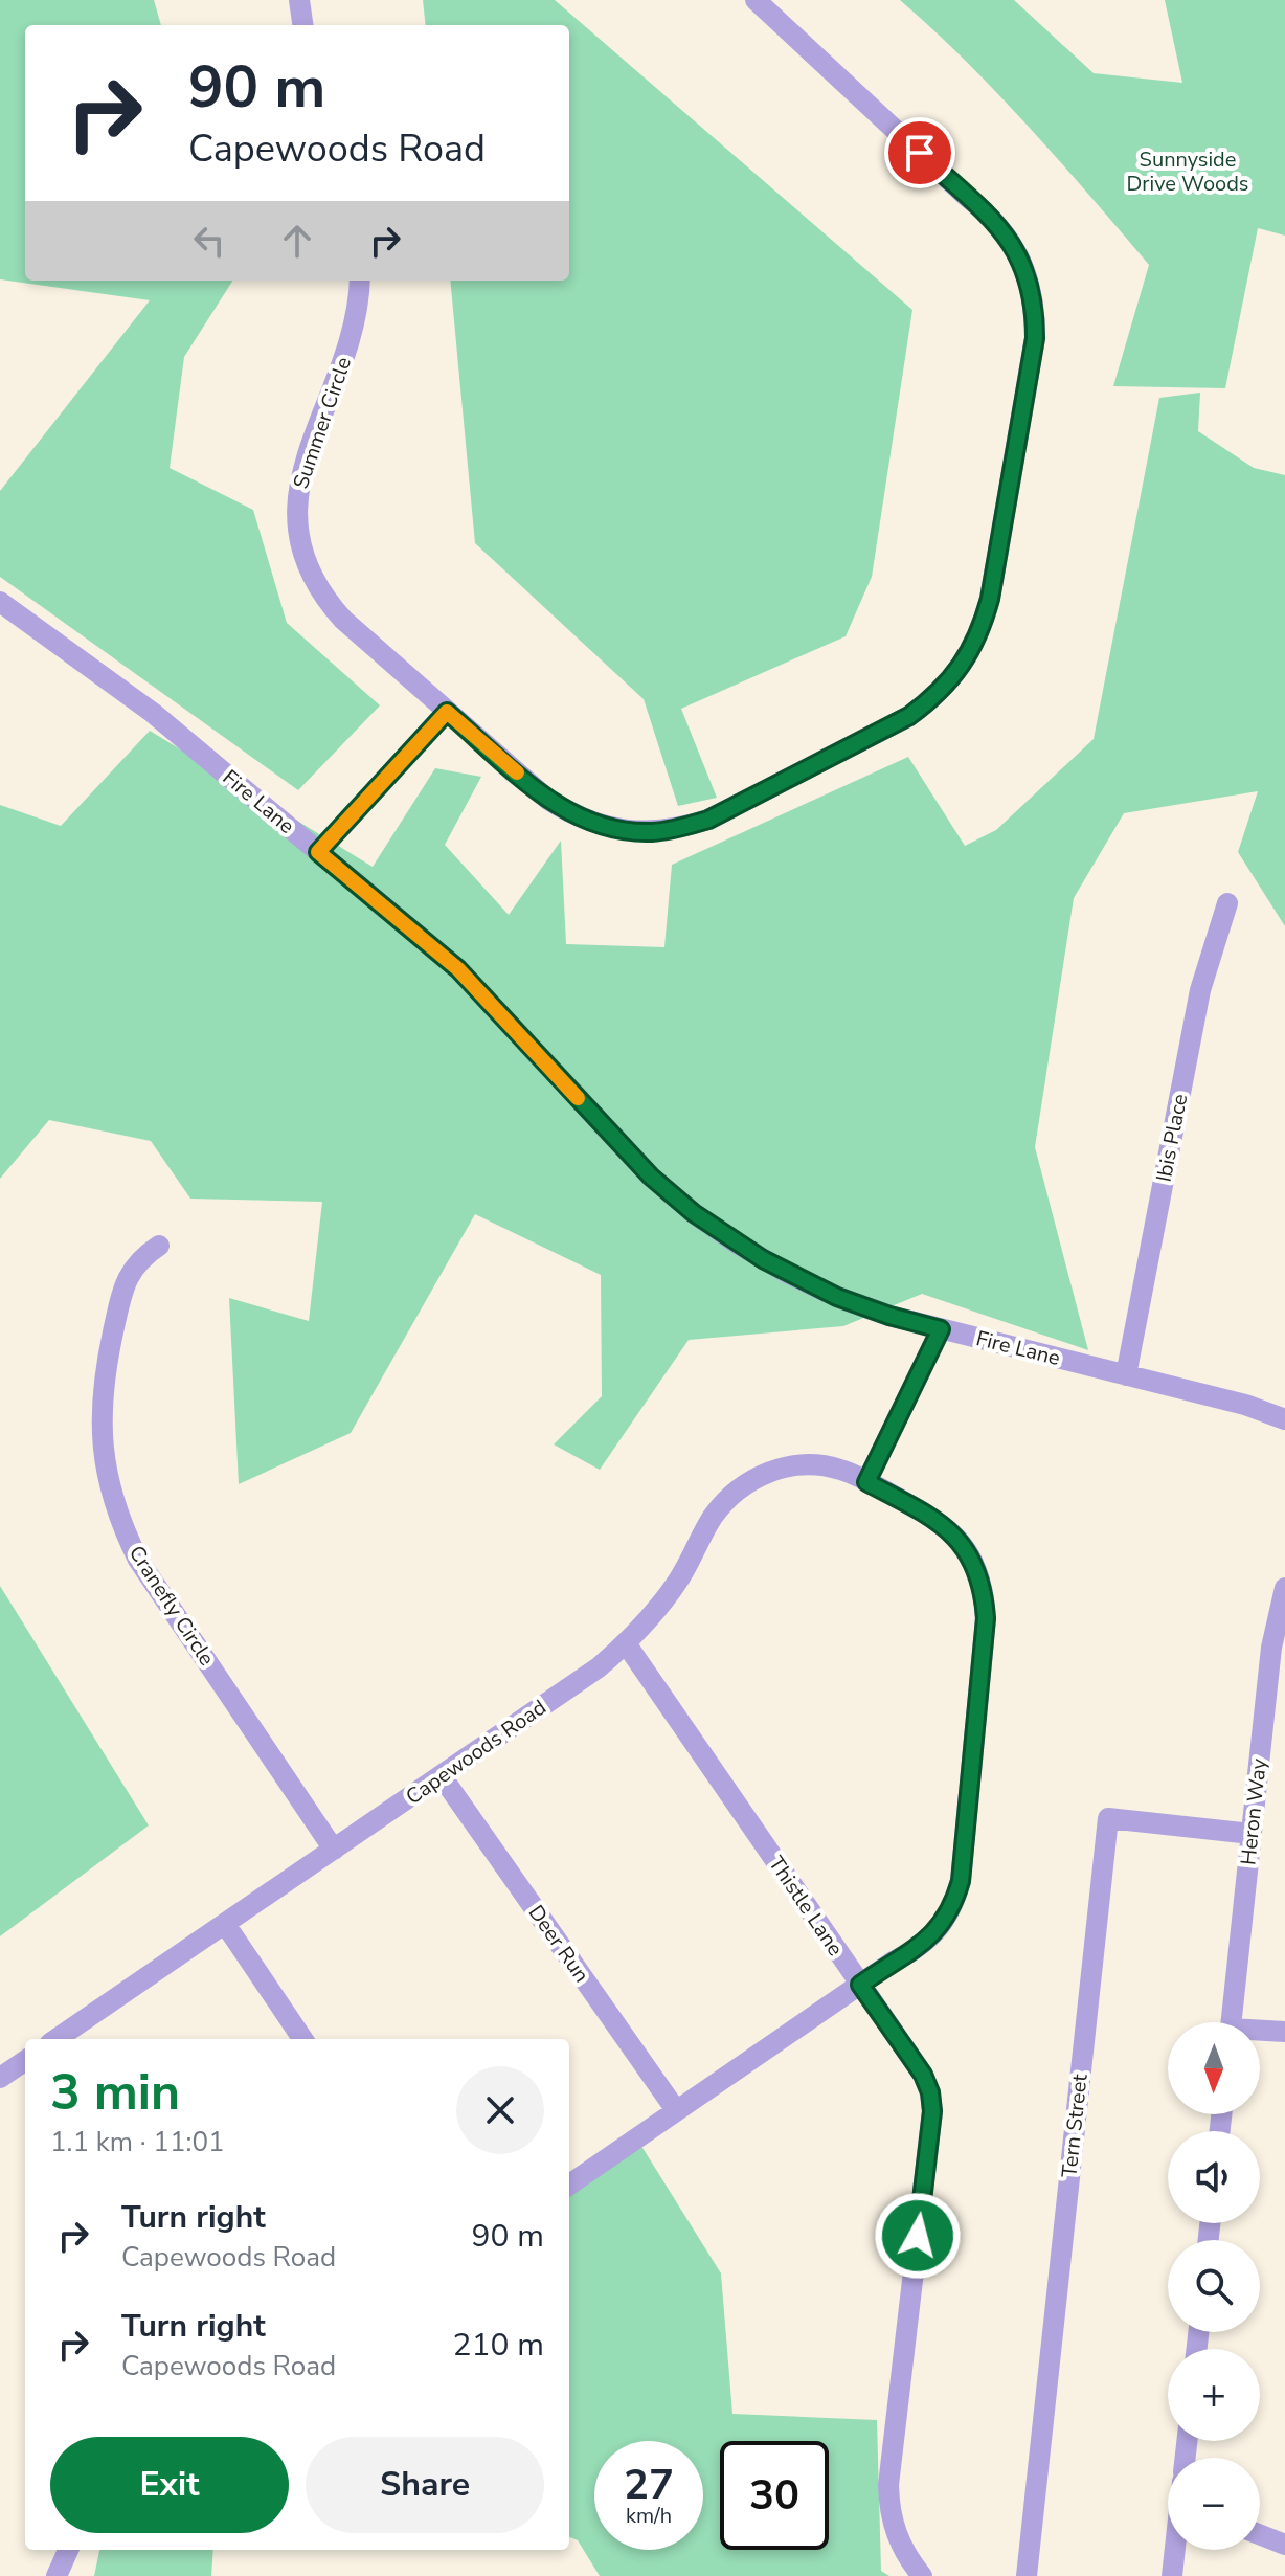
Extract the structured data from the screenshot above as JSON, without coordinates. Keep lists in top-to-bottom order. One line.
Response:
{"streets":{"street":["Summer Circle","Fire Lane","Ibis Place","Cranefly Circle","Capewoods Road","Heron Way","Thistle Lane","Deer Run","Tern Street"]},"crossings":[["Fire Lane","Ibis Place"],["Cranefly Circle","Capewoods Road"],["Capewoods Road","Thistle Lane"],["Capewoods Road","Deer Run"],["Heron Way","Tern Street"]],"parks":["Sunnyside Drive Woods"],"north":"bottom","page":{"turn":["90 m","Capewoods Road"],"map_buttons":["+","−"],"heading":["3 min","1.1 km · 11:01"],"list":[{"name":"Turn right","note":"Capewoods Road","value":"90 m"},{"name":"Turn right","note":"Capewoods Road","value":"210 m"}],"buttons":["Exit","Share"],"speed":"27 km/h","limit":"30"}}
